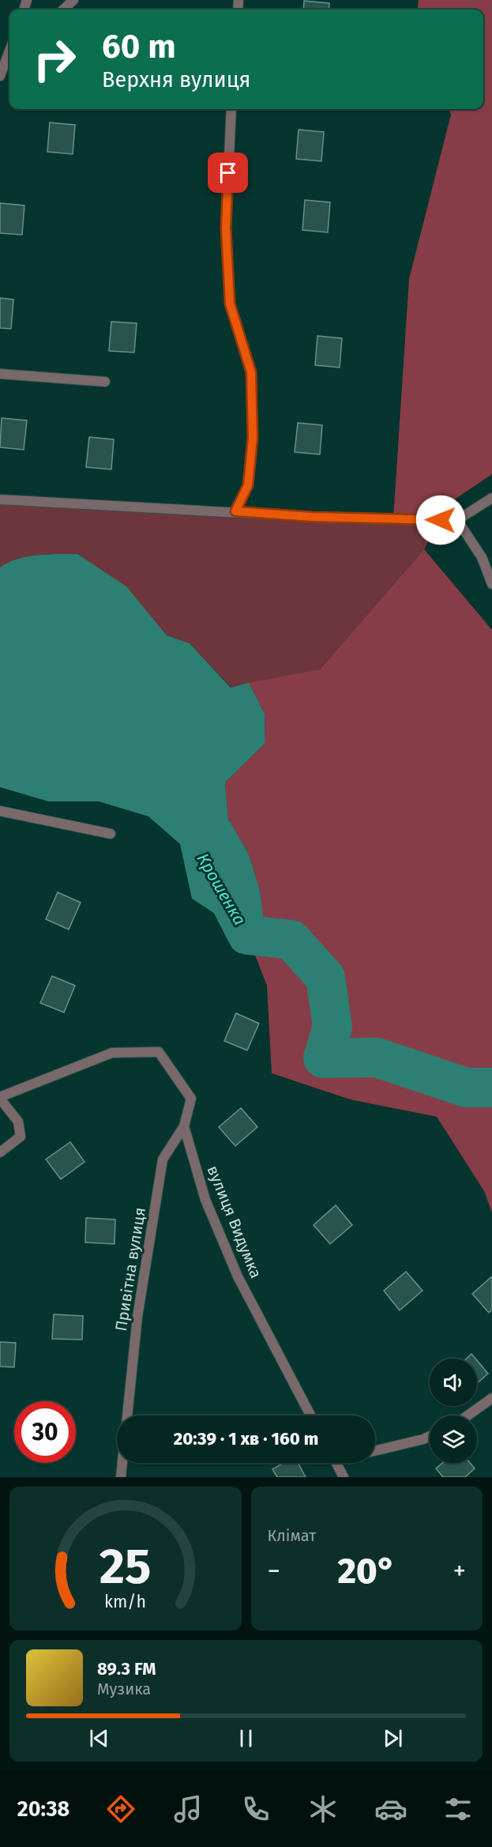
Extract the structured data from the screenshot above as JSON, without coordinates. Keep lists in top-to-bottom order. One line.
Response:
{"streets":{"street":["вулиця Видумка","Привітна вулиця"]},"crossings":[["вулиця Видумка","Привітна вулиця"]],"water":["Крошенка"],"page":{"turn":["60 m","Верхня вулиця"],"limit":"30","trip":"20:39 · 1 хв · 160 m","tile":"Клімат","heat":["−","20°","+"],"song":["89.3 FM","Музика"],"tabs":"20:38","gauge":["25","km/h"]}}
